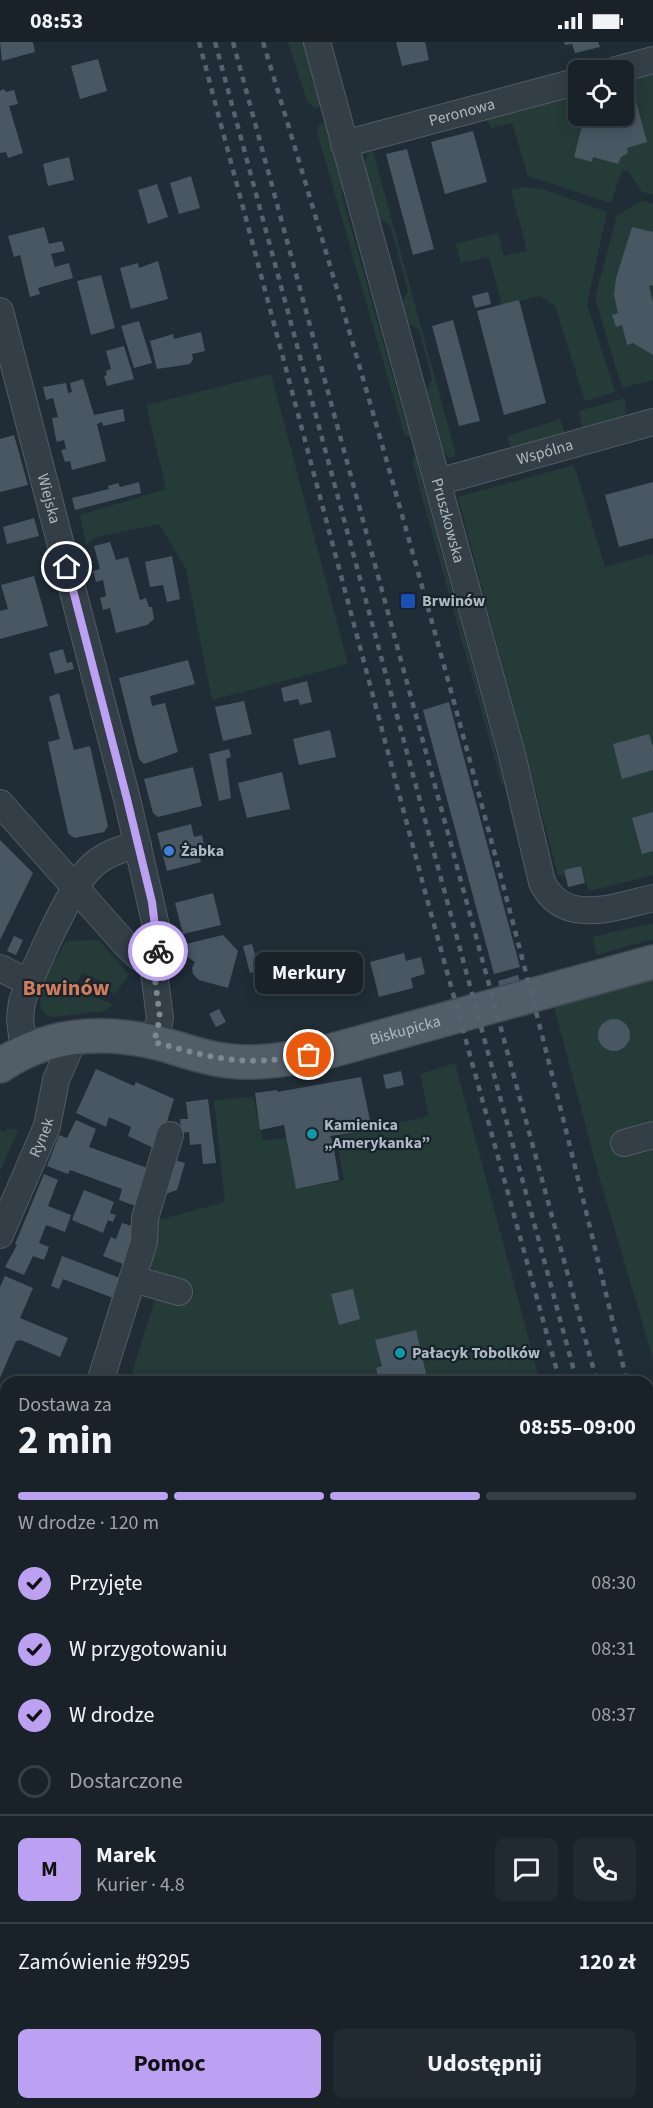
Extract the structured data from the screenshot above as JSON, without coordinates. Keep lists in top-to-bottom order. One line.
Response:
{"streets":{"main road":["Biskupicka"],"street":["Peronowa","Wspólna","Wiejska","Pruszkowska","Rynek"]},"crossings":[["Peronowa","Pruszkowska"],["Wspólna","Pruszkowska"],["Wiejska","Biskupicka"]],"districts":["Brwinów"],"places":{"transit":["Brwinów"],"other":["Żabka","Merkury","Kamienica „Amerykanka”","Pałacyk Tobolków"]},"page":{"status":"08:53","bubble":"Merkury","heading":["2 min","Dostawa za","08:55–09:00"],"panel":["Marek","Kurier · 4.8","Zamówienie #9295","120 zł"],"bar":"W drodze · 120 m","list":[["Przyjęte","08:30"],["W przygotowaniu","08:31"],["W drodze","08:37"],"Dostarczone"],"round":"M","buttons":["Pomoc","Udostępnij"]}}
